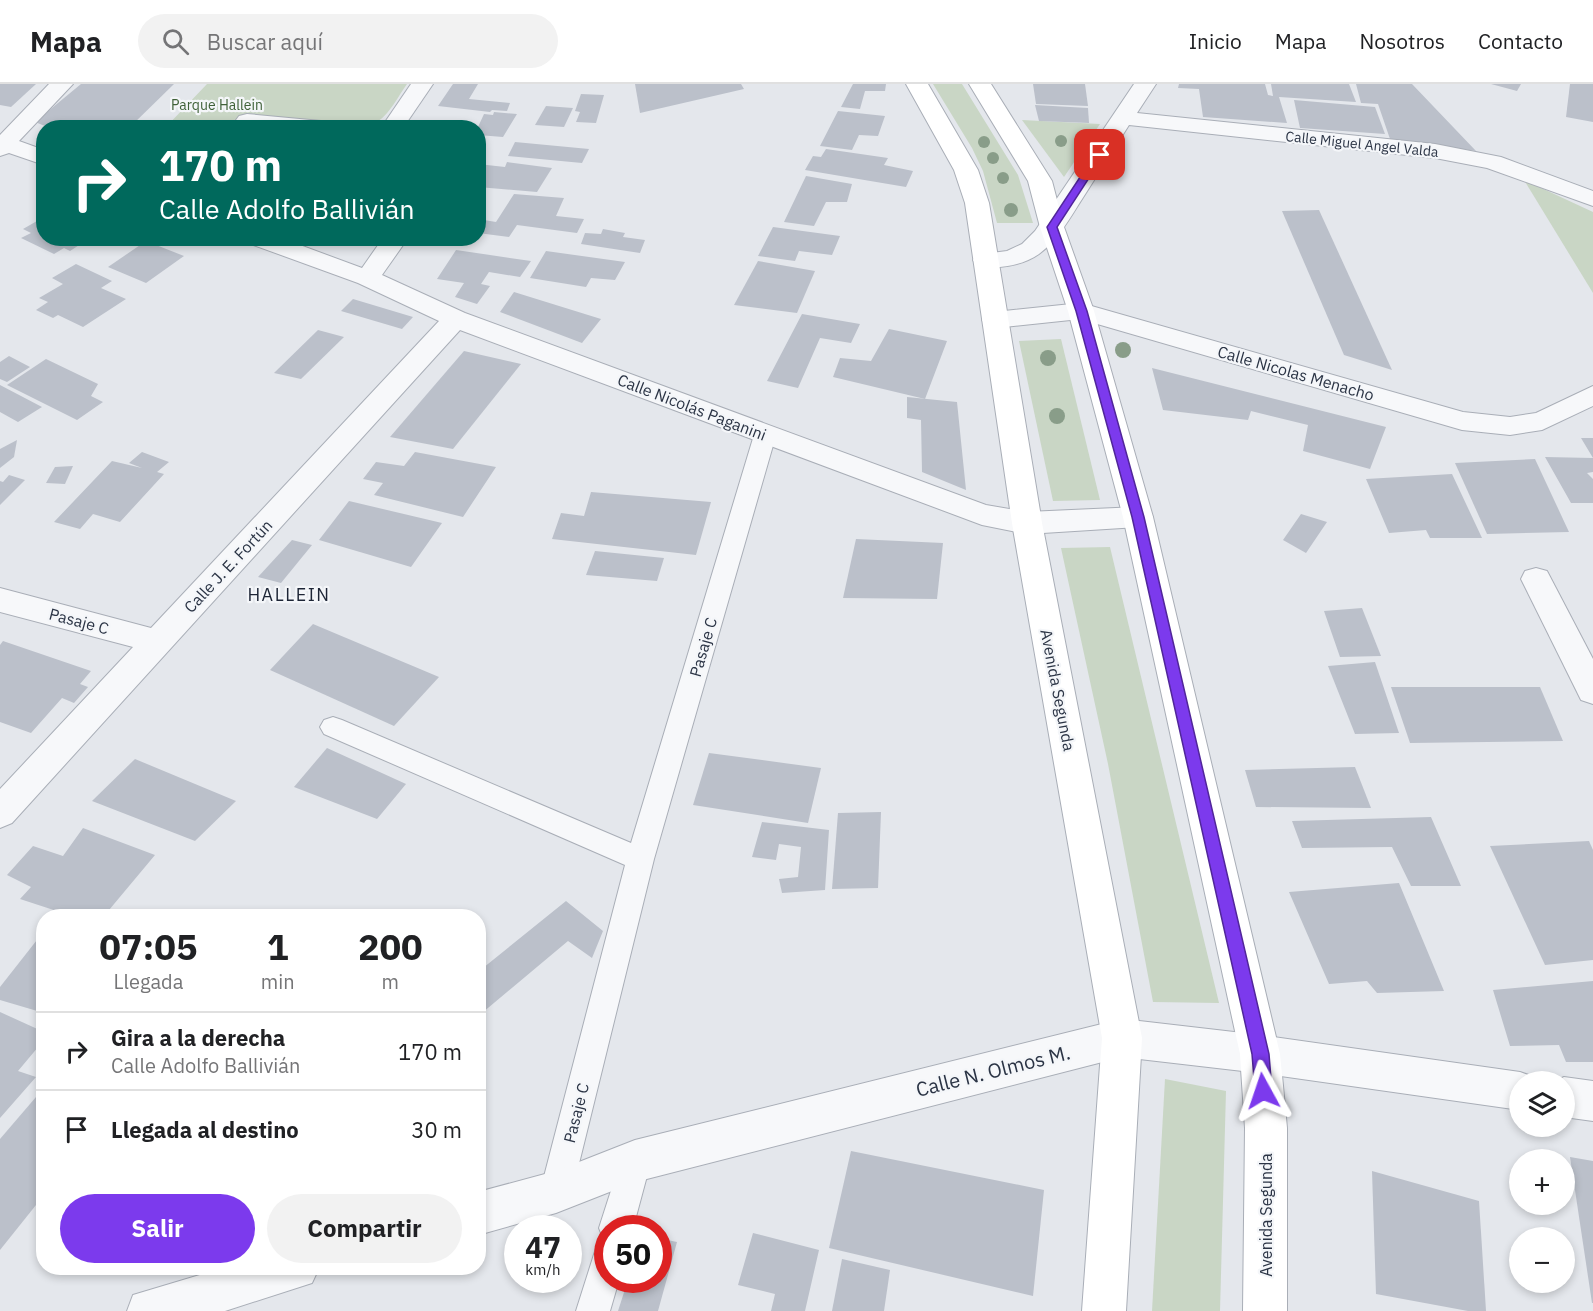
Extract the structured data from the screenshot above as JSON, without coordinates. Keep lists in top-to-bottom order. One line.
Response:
{"streets":{"main road":["Avenida Segunda"],"street":["Calle Miguel Angel Valda","Calle Nicolas Menacho","Calle Nicolás Paganini","Calle J. E. Fortún","Pasaje C","Calle N. Olmos M."]},"crossings":[["Calle Nicolas Menacho","Avenida Segunda"],["Calle Nicolás Paganini","Calle J. E. Fortún"],["Calle Nicolás Paganini","Pasaje C"],["Calle Nicolás Paganini","Avenida Segunda"],["Calle J. E. Fortún","Pasaje C"],["Pasaje C","Calle N. Olmos M."],["Avenida Segunda","Calle N. Olmos M."]],"districts":["HALLEIN"],"parks":["Parque Hallein"],"page":{"header":"Mapa","search":"Buscar aquí","nav":["Inicio","Mapa","Nosotros","Contacto"],"turn":["170 m","Calle Adolfo Ballivián"],"eta":["07:05","Llegada","1","min","200","m"],"list":[{"name":"Gira a la derecha","note":"Calle Adolfo Ballivián","value":"170 m"},{"name":"Llegada al destino","value":"30 m"}],"map_buttons":["+","−"],"buttons":["Salir","Compartir"],"speed":"47 km/h","limit":"50"}}
